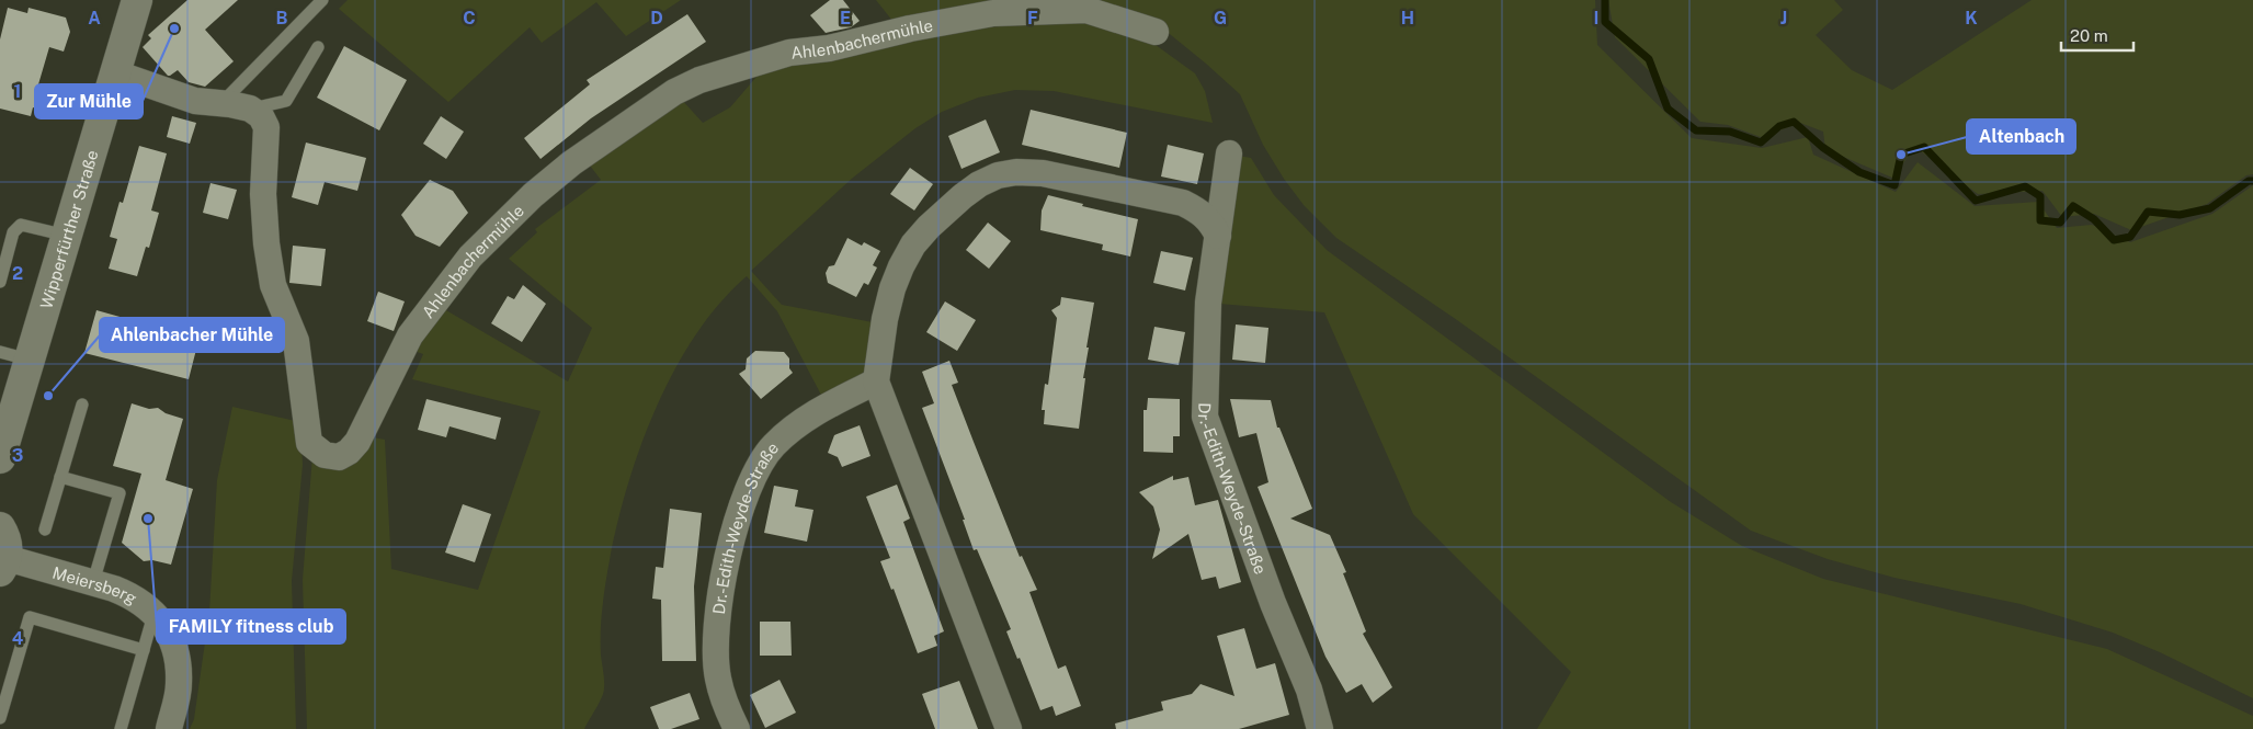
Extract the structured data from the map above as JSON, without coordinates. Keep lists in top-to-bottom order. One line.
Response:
{"streets":{"main road":["Wipperfürther Straße"],"street":["Ahlenbachermühle","Dr.-Edith-Weyde-Straße","Meiersberg"]},"places":["Zur Mühle","Altenbach","Ahlenbacher Mühle","FAMILY fitness club"],"scale_bar":"20 m","grid":{"columns":["A","B","C","D","E","F","G","H","I","J","K"],"rows":["1","2","3","4"]}}
